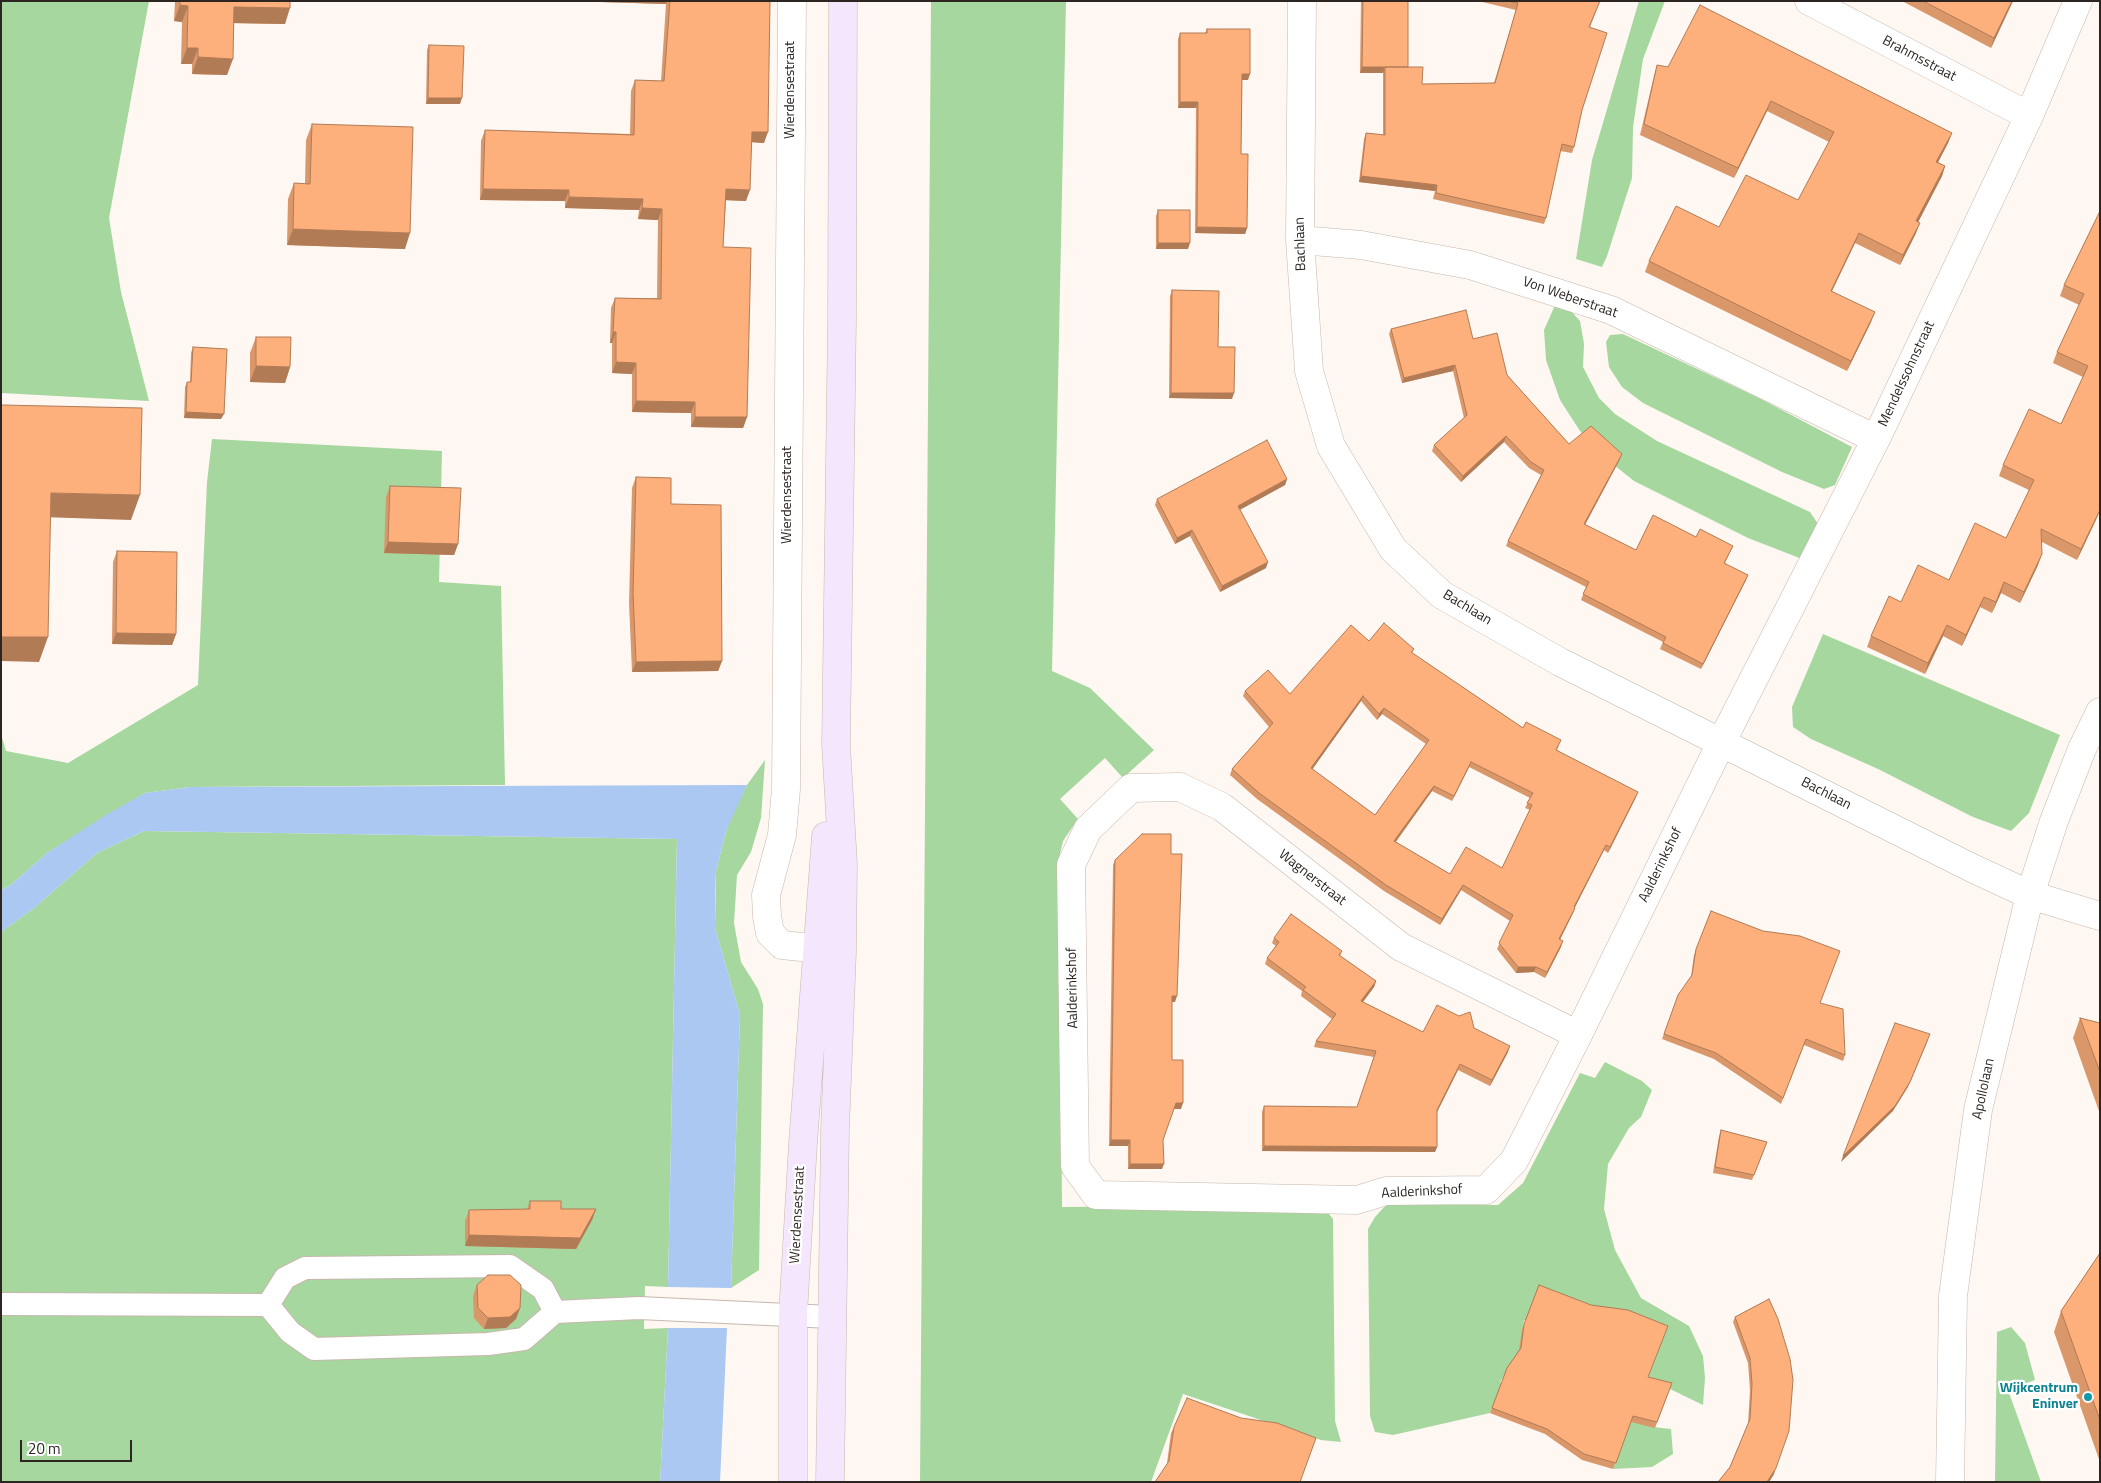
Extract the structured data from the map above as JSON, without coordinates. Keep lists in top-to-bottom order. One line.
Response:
{"streets":{"main road":["Wierdensestraat"],"street":["Brahmsstraat","Bachlaan","Von Weberstraat","Mendelssohnstraat","Aalderinkshof","Wagnerstraat","Apollolaan"]},"crossings":[["Brahmsstraat","Mendelssohnstraat"],["Bachlaan","Von Weberstraat"],["Bachlaan","Mendelssohnstraat"],["Bachlaan","Aalderinkshof"],["Bachlaan","Apollolaan"],["Von Weberstraat","Mendelssohnstraat"],["Mendelssohnstraat","Aalderinkshof"],["Aalderinkshof","Wagnerstraat"]],"places":["Wijkcentrum Eninver"],"scale_bar":"20 m"}
